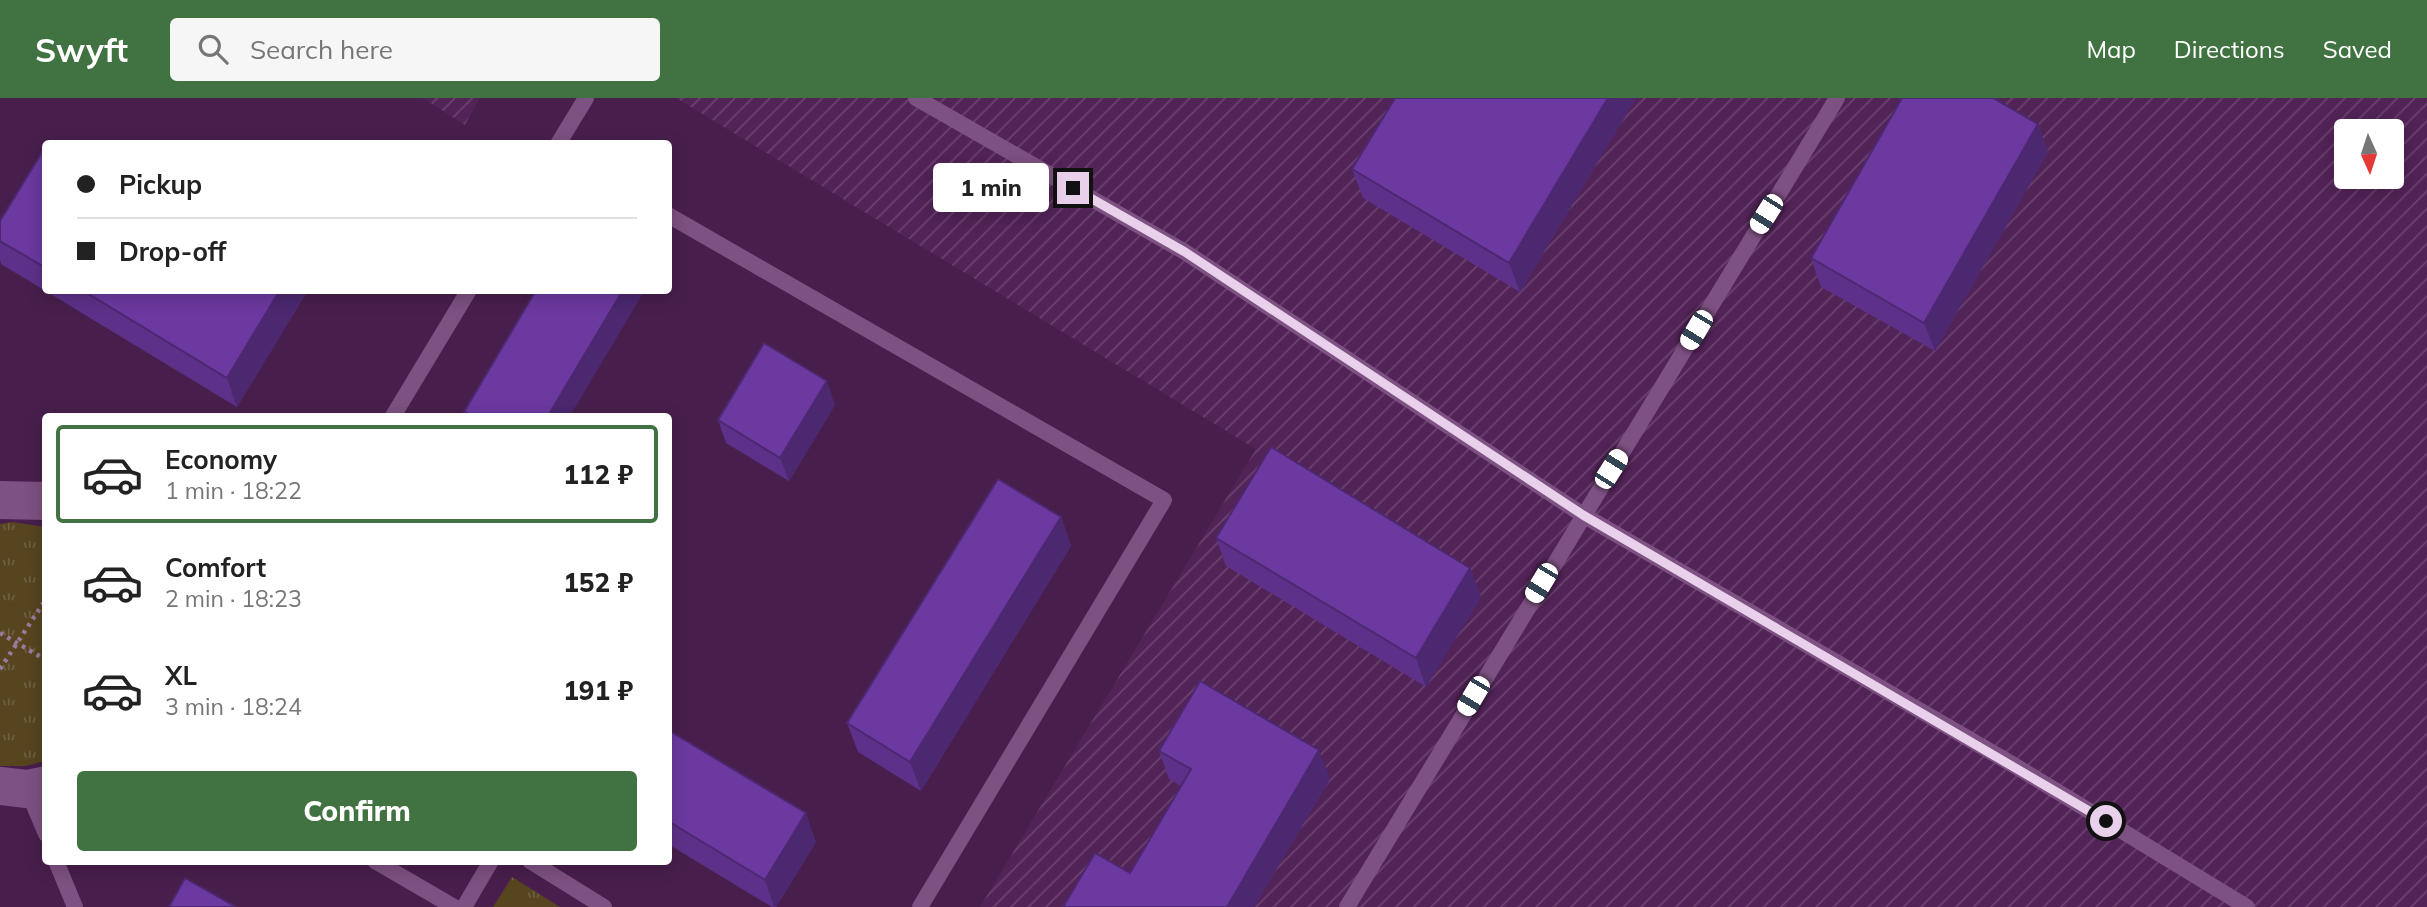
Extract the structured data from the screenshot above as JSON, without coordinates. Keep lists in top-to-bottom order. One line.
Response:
{"north":"bottom","page":{"header":"Swyft","search":"Search here","nav":["Map","Directions","Saved"],"banner":["Pickup","Drop-off"],"bubble":"1 min","list":[{"name":"Economy","note":"1 min · 18:22","value":"112 ₽"},{"name":"Comfort","note":"2 min · 18:23","value":"152 ₽"},{"name":"XL","note":"3 min · 18:24","value":"191 ₽"}],"buttons":"Confirm"}}
